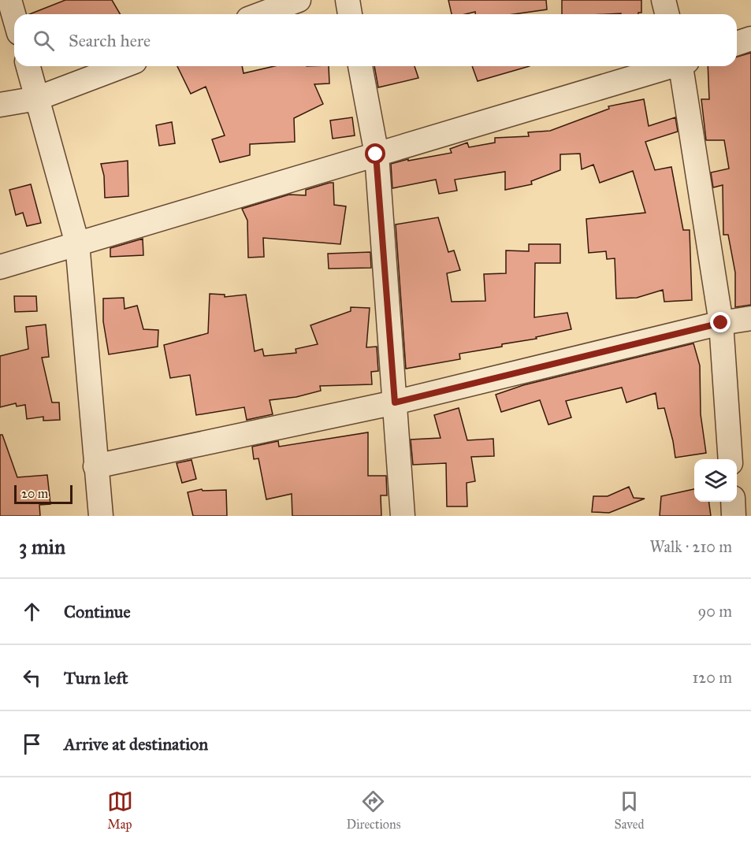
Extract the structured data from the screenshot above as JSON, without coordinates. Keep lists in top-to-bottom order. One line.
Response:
{"scale_bar":"20 m","page":{"search":"Search here","scale":"20 m","heading":["3 min","Walk · 210 m"],"list":[["Continue","90 m"],["Turn left","120 m"],"Arrive at destination"],"nav":["Map","Directions","Saved"]}}
